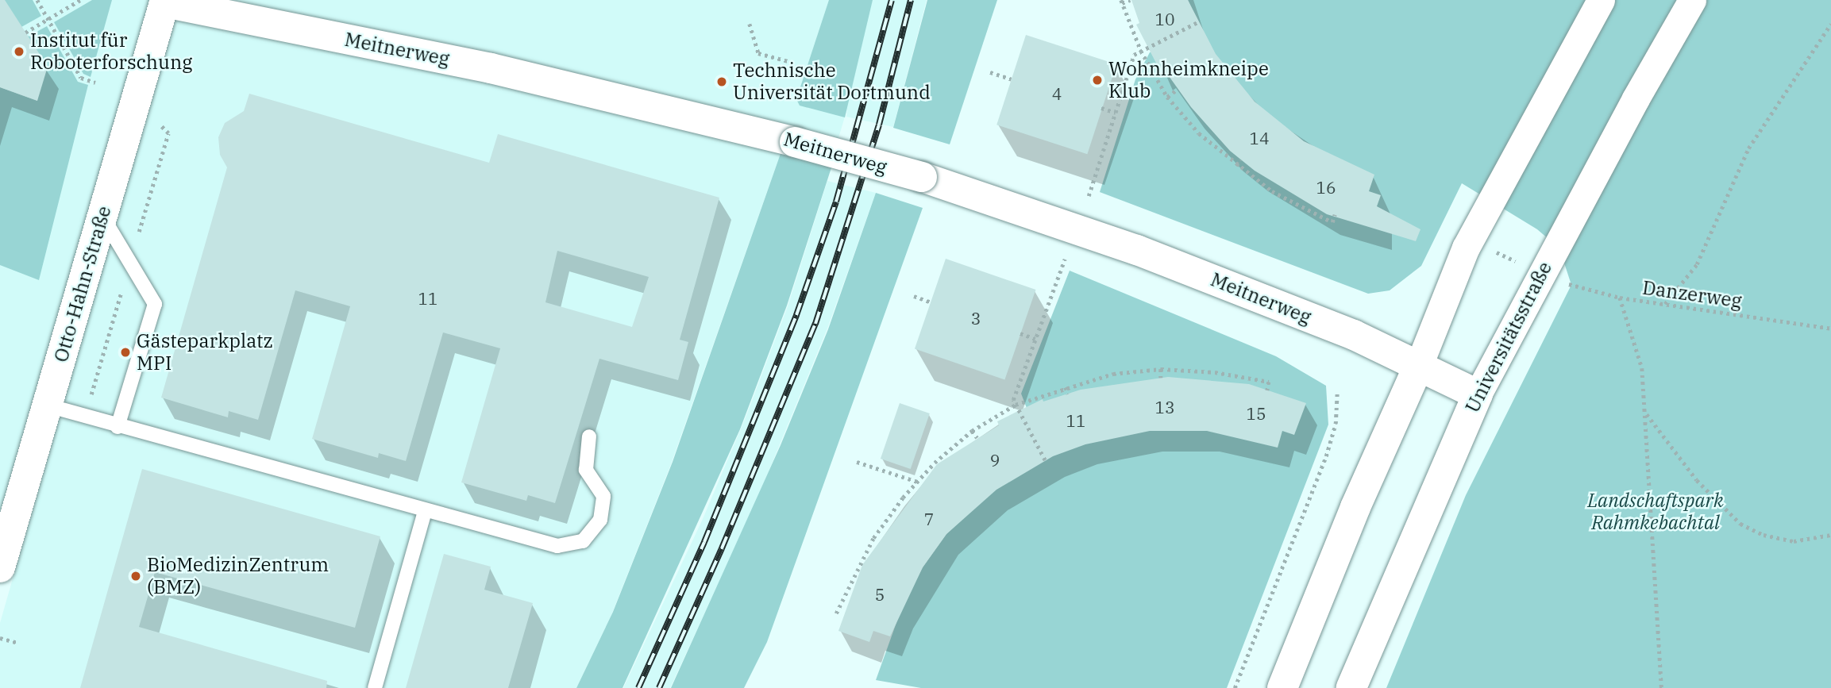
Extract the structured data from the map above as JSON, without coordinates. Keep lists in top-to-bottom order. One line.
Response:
{"streets":{"street":["Meitnerweg","Otto-Hahn-Straße","Universitätsstraße"],"path":["Danzerweg"]},"crossings":[["Meitnerweg","Otto-Hahn-Straße"],["Meitnerweg","Universitätsstraße"]],"parks":["Landschaftspark Rahmkebachtal"],"places":["Institut für Roboterforschung","Wohnheimkneipe Klub","Technische Universität Dortmund","Gästeparkplatz MPI","BioMedizinZentrum (BMZ)"],"house_numbers":["10","4","14","16","11","3","13","15","11","9","7","5"]}
